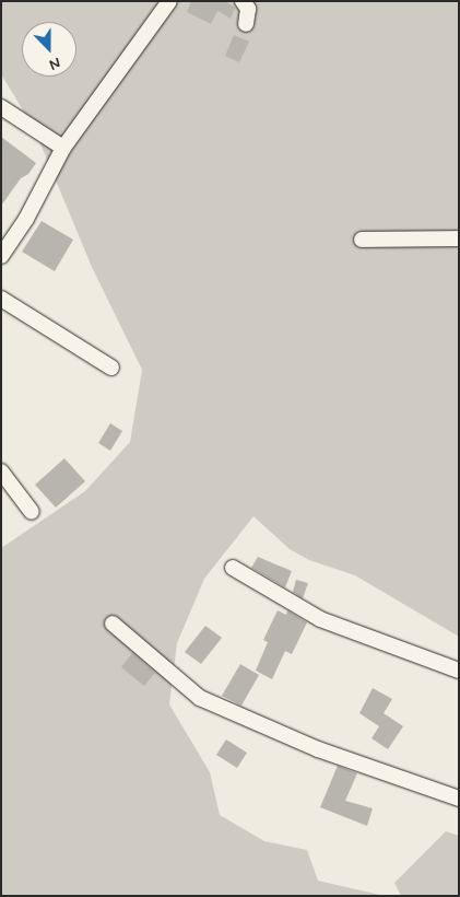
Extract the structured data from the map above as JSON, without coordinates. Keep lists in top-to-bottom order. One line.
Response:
{"north":"bottom"}
